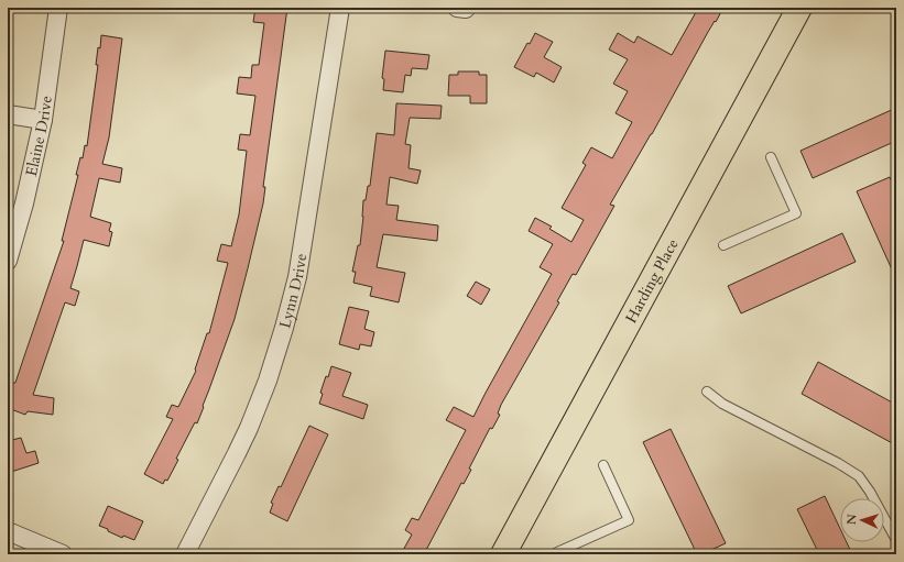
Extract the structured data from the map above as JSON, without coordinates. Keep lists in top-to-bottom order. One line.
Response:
{"streets":{"main road":["Harding Place"],"street":["Elaine Drive","Lynn Drive"]},"north":"left"}
